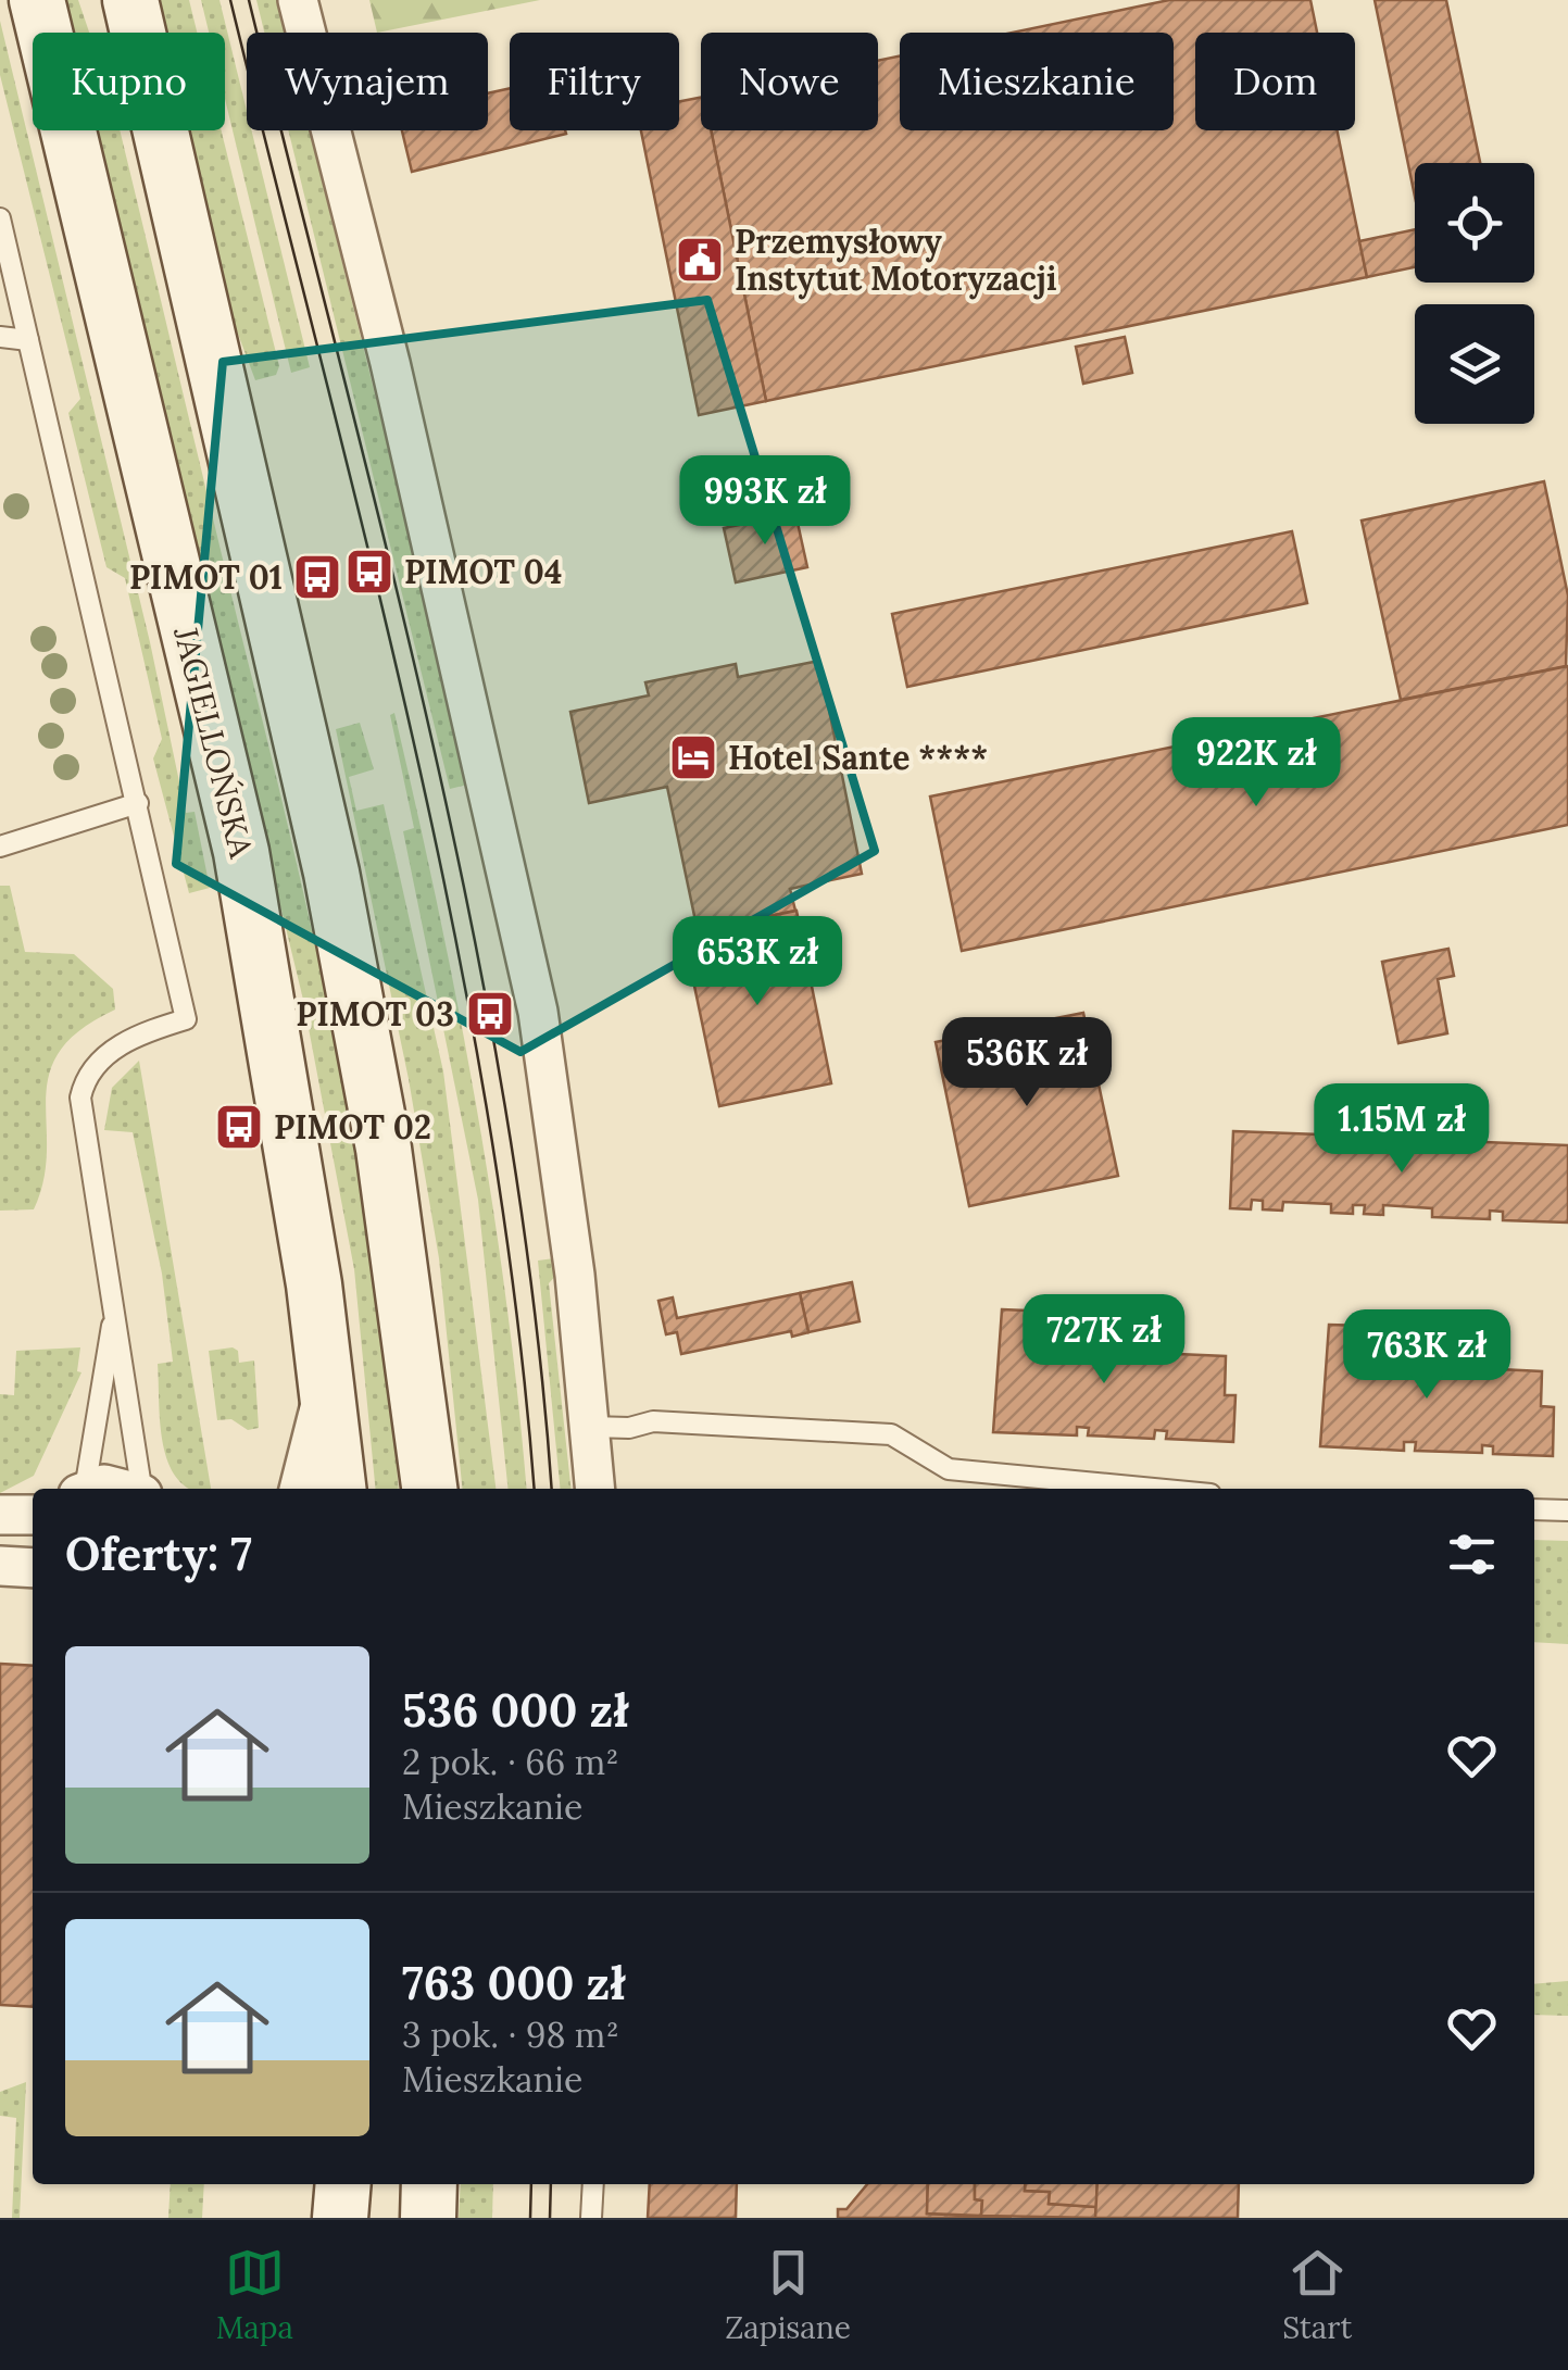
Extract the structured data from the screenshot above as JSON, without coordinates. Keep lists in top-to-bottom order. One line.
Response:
{"streets":{"main road":["JAGIELLOŃSKA"]},"places":{"public building":["Przemysłowy Instytut Motoryzacji"],"bus stop":["PIMOT 04","PIMOT 01","PIMOT 03","PIMOT 02"],"hotel":["Hotel Sante ****"]},"page":{"chip":["Kupno","Wynajem","Filtry","Nowe","Mieszkanie","Dom"],"price":["993K zł","922K zł","653K zł","536K zł","1.15M zł","727K zł","763K zł"],"heading":"Oferty: 7","list":[{"name":"536 000 zł","note":"2 pok. · 66 m² · Mieszkanie"},{"name":"763 000 zł","note":"3 pok. · 98 m² · Mieszkanie"}],"tabs":["Mapa","Zapisane","Start"]}}
